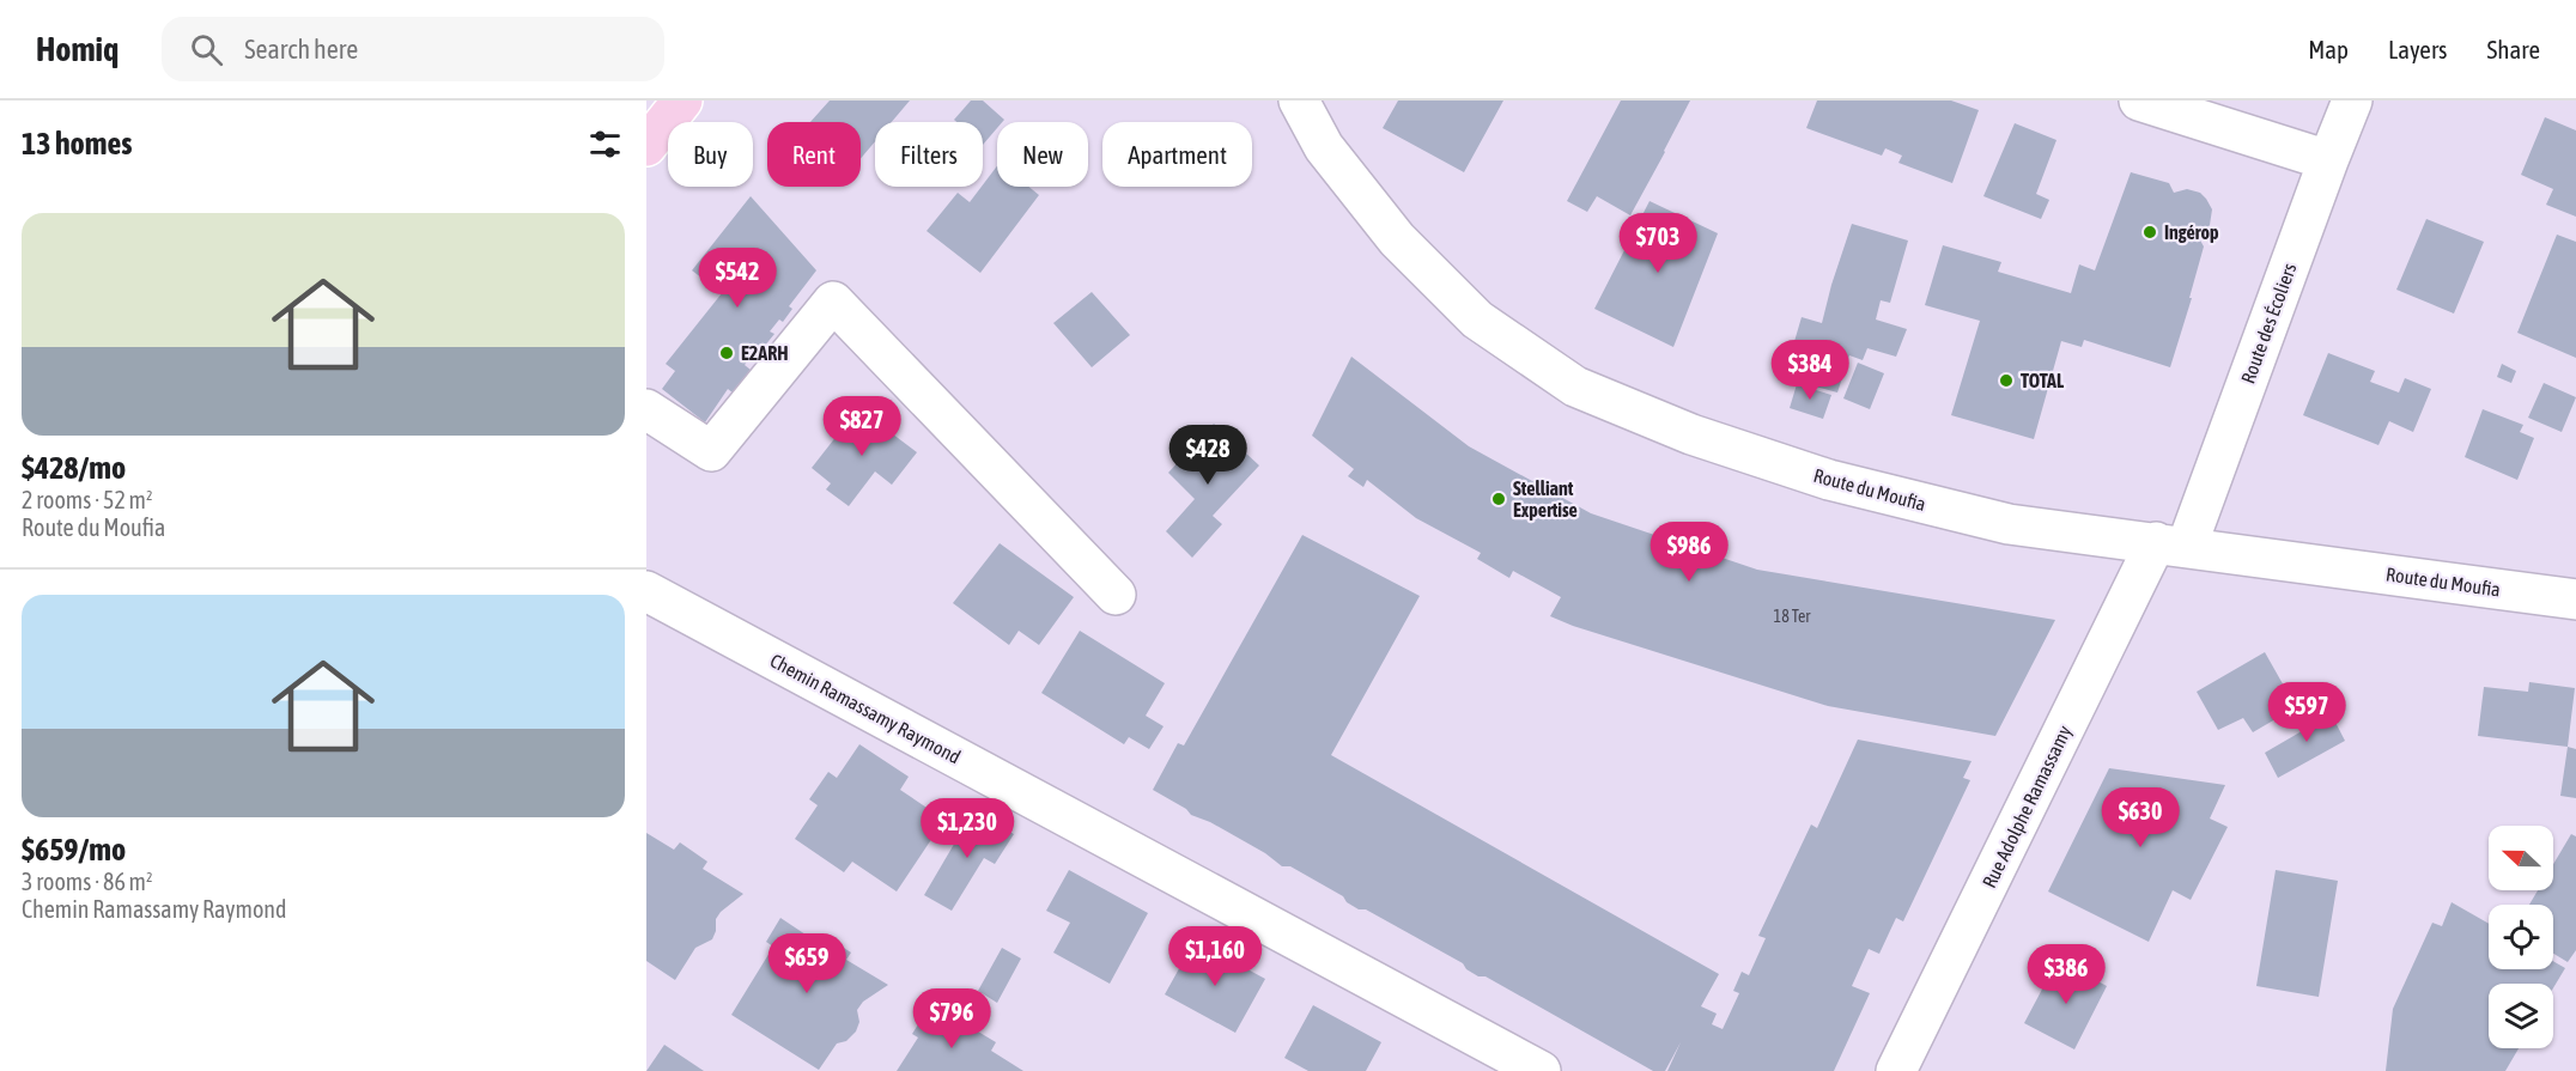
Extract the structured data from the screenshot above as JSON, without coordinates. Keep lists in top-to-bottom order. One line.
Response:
{"streets":{"street":["Route des Écoliers","Route du Moufia","Chemin Ramassamy Raymond","Rue Adolphe Ramassamy"]},"crossings":[["Route des Écoliers","Route du Moufia"],["Route des Écoliers","Rue Adolphe Ramassamy"],["Route du Moufia","Rue Adolphe Ramassamy"]],"places":["Ingérop","E2ARH","TOTAL","Stelliant Expertise"],"house_numbers":["18 Ter"],"north":"left","page":{"header":"Homiq","search":"Search here","nav":["Map","Layers","Share"],"heading":"13 homes","chip":["Buy","Rent","Filters","New","Apartment"],"list":[{"name":"$428/mo","note":"2 rooms · 52 m² · Route du Moufia"},{"name":"$659/mo","note":"3 rooms · 86 m² · Chemin Ramassamy Raymond"}],"price":["$703","$542","$384","$827","$428","$986","$597","$630","$1,230","$1,160","$659","$386","$796"]}}
